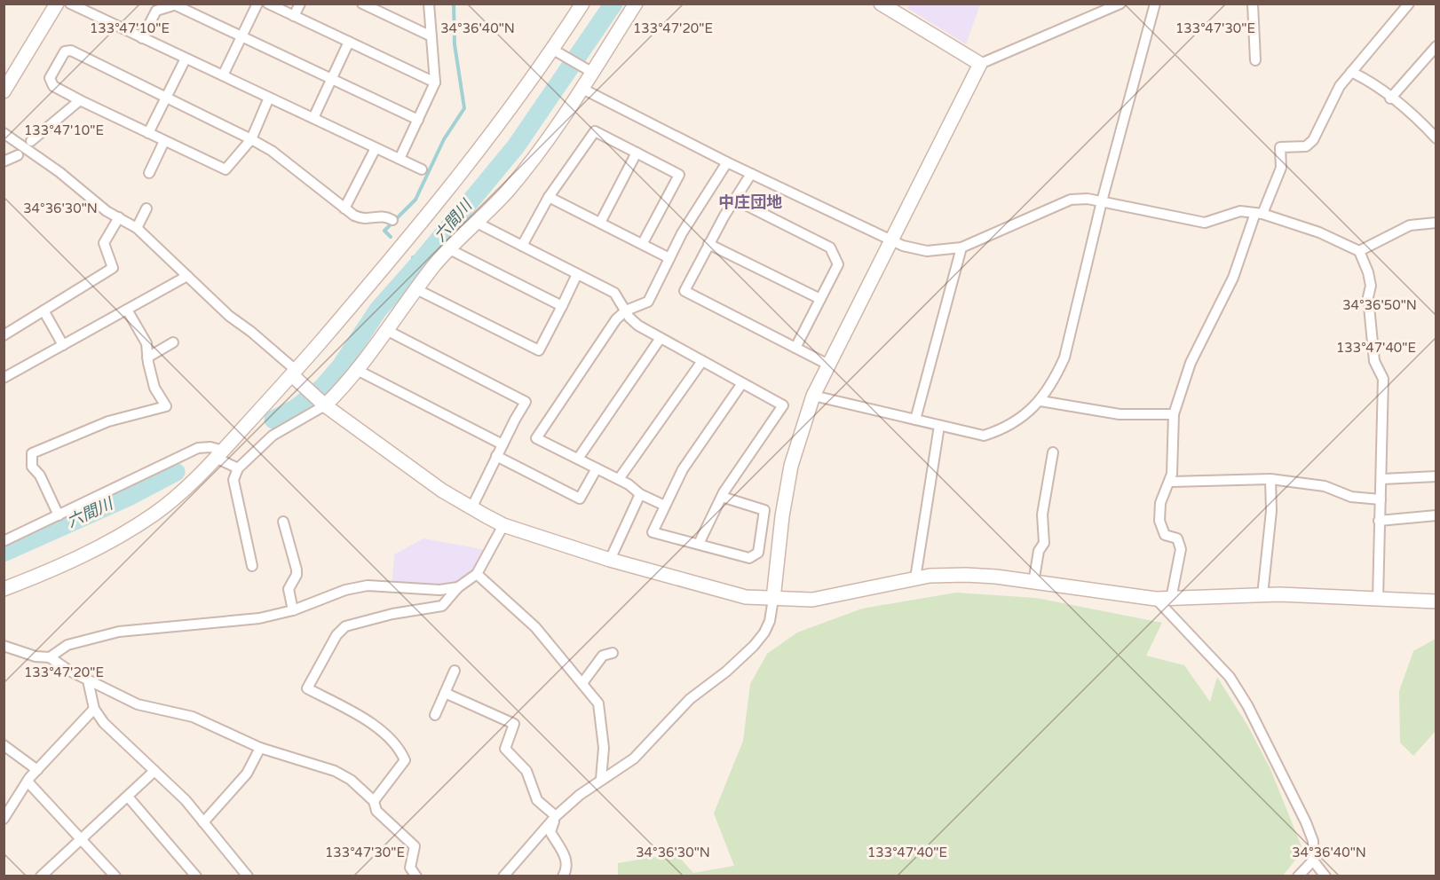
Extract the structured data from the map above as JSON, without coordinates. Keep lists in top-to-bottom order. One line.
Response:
{"districts":["中庄団地"],"water":["六間川"],"coordinates":["133°47'10\"E","34°36'40\"N","133°47'20\"E","133°47'30\"E","34°36'30\"N","34°36'50\"N","133°47'40\"E"]}
